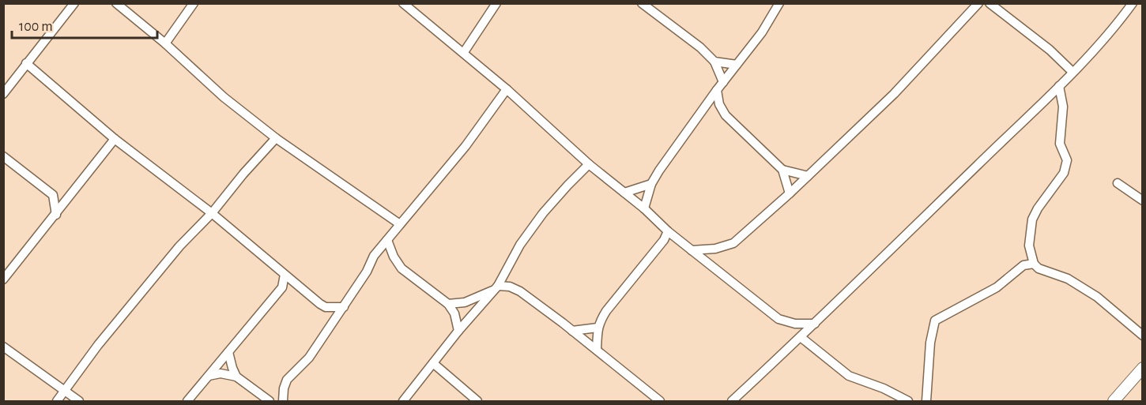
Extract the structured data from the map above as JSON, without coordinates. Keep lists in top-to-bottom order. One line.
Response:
{"scale_bar":"100 m"}
